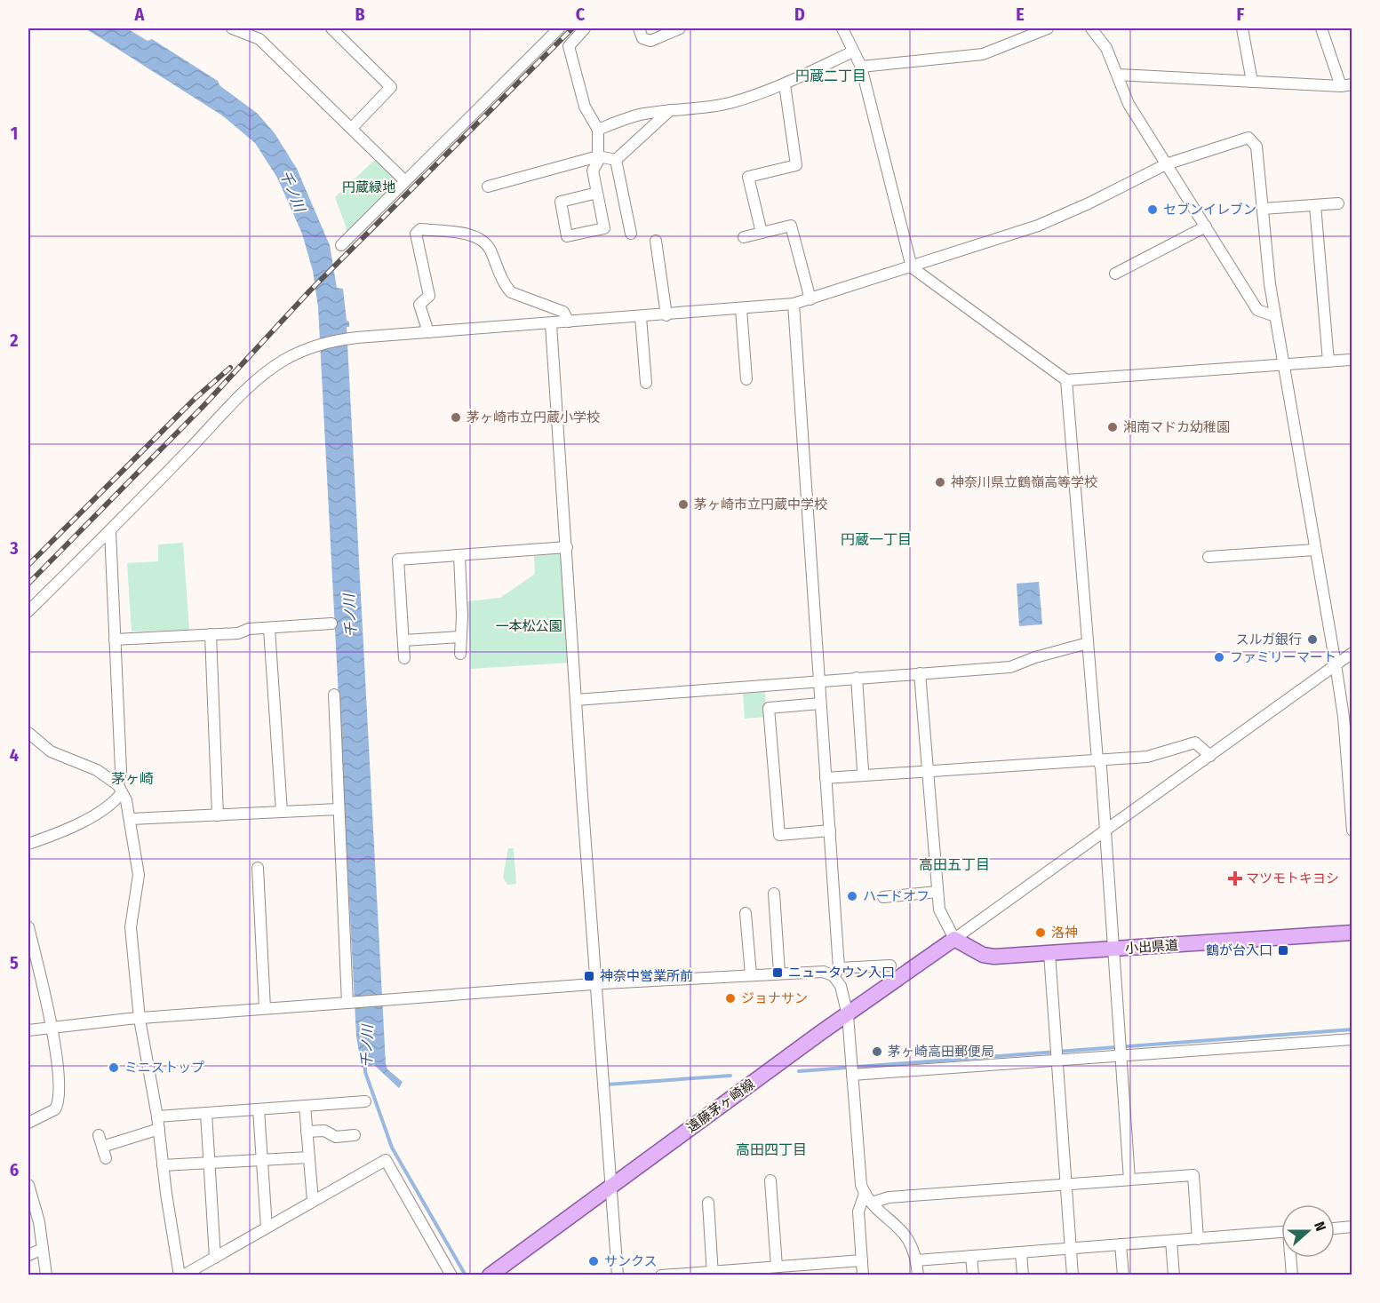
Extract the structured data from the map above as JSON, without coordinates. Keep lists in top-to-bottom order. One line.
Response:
{"streets":{"main road":["小出県道","遠藤茅ヶ崎線"]},"crossings":[["小出県道","遠藤茅ヶ崎線"]],"districts":["円蔵二丁目","円蔵一丁目","茅ヶ崎","高田五丁目","高田四丁目"],"water":["千ノ川"],"parks":["円蔵緑地","一本松公園"],"places":{"other":["セブンイレブン","茅ヶ崎市立円蔵小学校","湘南マドカ幼稚園","神奈川県立鶴嶺高等学校","茅ヶ崎市立円蔵中学校","スルガ銀行","ファミリーマート","ハードオフ","洛神","ジョナサン","茅ヶ崎高田郵便局","ミニストップ","サンクス"],"health":["マツモトキヨシ"],"transit":["鶴が台入口","ニュータウン入口","神奈中営業所前"]},"north":"right","grid":{"columns":["A","B","C","D","E","F"],"rows":["1","2","3","4","5","6"]}}
